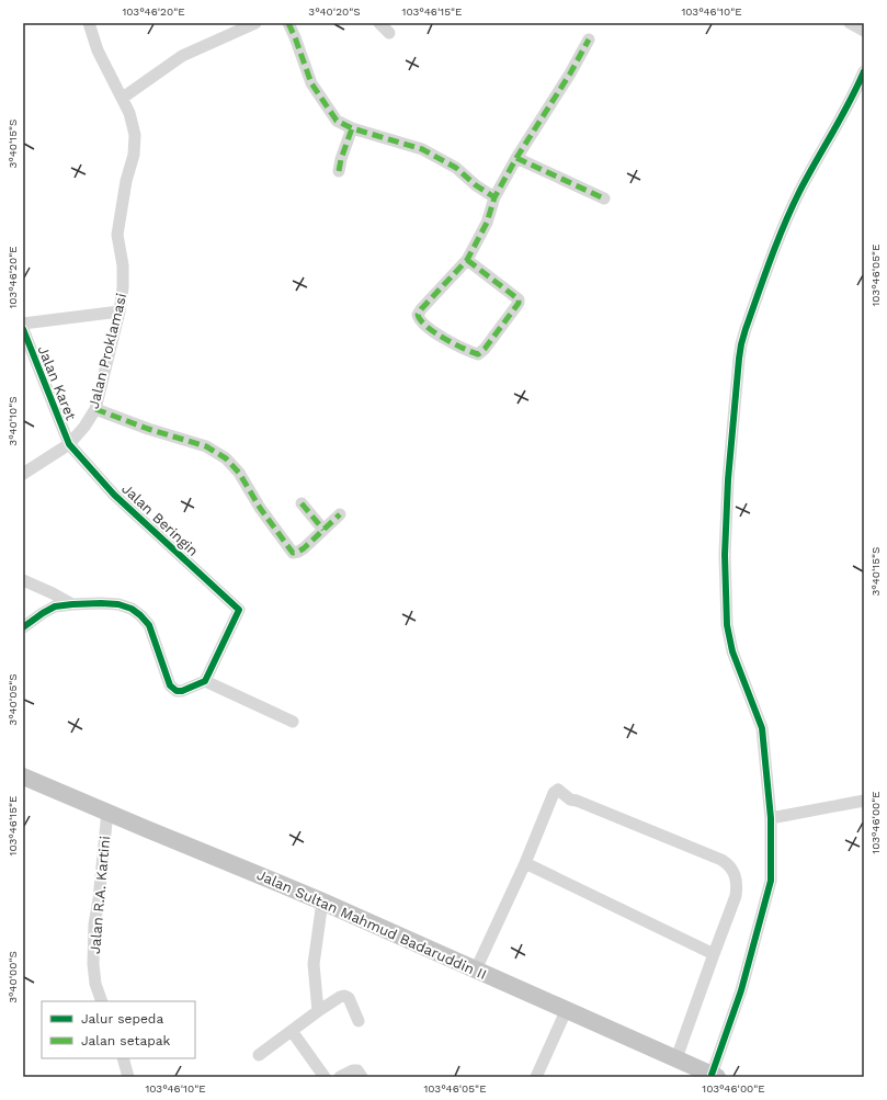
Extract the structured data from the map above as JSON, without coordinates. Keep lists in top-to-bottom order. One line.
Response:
{"streets":{"highway":["Jalan Sultan Mahmud Badaruddin II"],"street":["Jalan Proklamasi","Jalan Karet","Jalan Beringin","Jalan R.A. Kartini"]},"crossings":[["Jalan Proklamasi","Jalan Karet"],["Jalan Proklamasi","Jalan Beringin"],["Jalan Karet","Jalan Beringin"],["Jalan R.A. Kartini","Jalan Sultan Mahmud Badaruddin II"]],"legend":["Jalur sepeda","Jalan setapak"],"coordinates":["103°46'20\"E","3°40'20\"S","103°46'15\"E","103°46'10\"E","3°40'15\"S","103°46'05\"E","3°40'10\"S","3°40'05\"S","103°46'00\"E","3°40'00\"S"]}
